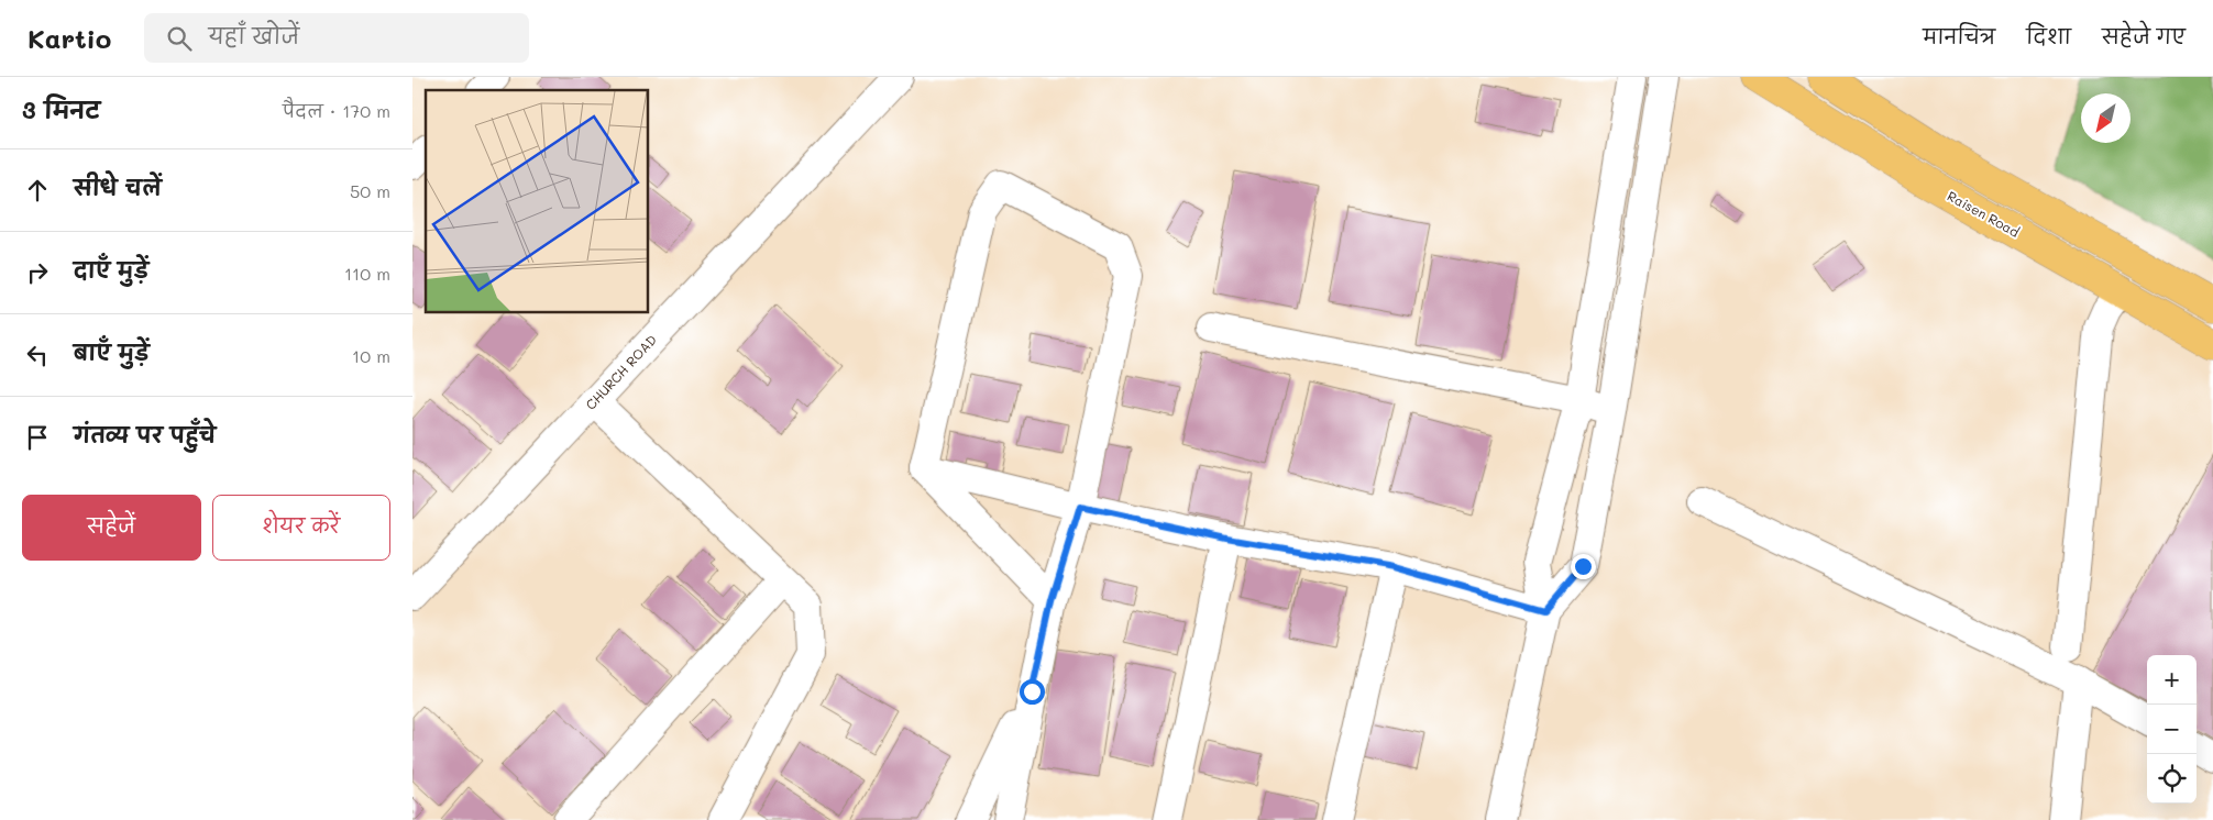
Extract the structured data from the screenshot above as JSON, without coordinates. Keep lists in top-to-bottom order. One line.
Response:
{"streets":{"main road":["Raisen Road"],"street":["CHURCH ROAD"]},"north":"bottom left","page":{"header":"Kartio","search":"यहाँ खोजें","nav":["मानचित्र","दिशा","सहेजे गए"],"heading":["3 मिनट","पैदल · 170 m"],"list":[["सीधे चलें","50 m"],["दाएँ मुड़ें","110 m"],["बाएँ मुड़ें","10 m"],"गंतव्य पर पहुँचे"],"buttons":["सहेजें","शेयर करें"],"map_buttons":["+","−"]}}
